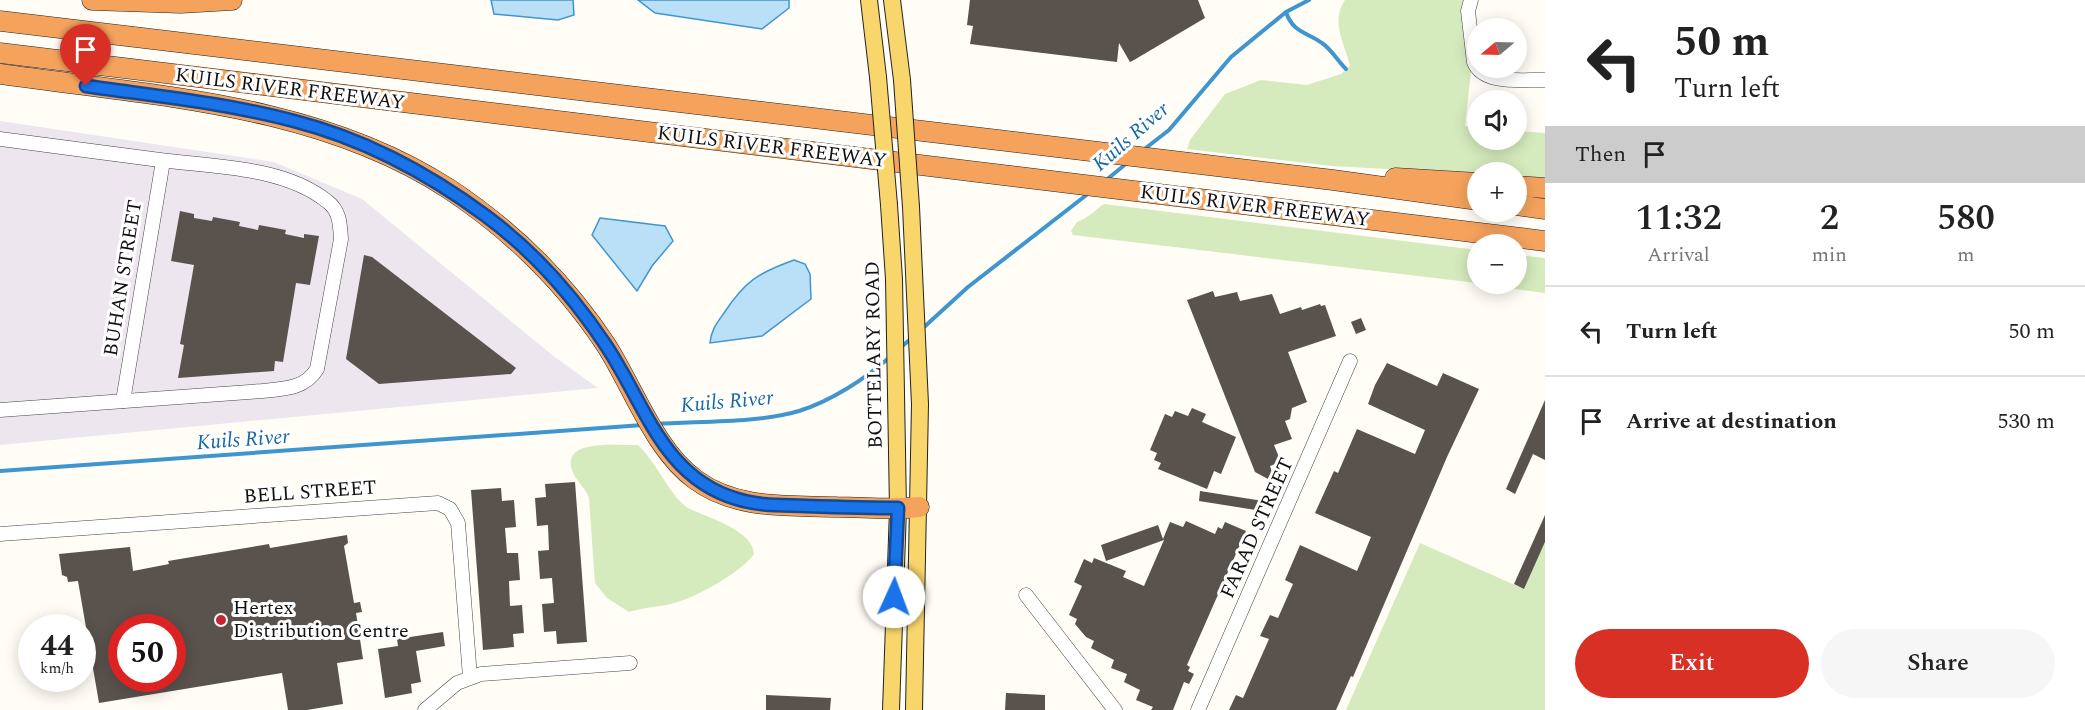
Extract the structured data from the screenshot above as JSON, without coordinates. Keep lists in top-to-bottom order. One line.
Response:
{"streets":{"highway":["KUILS RIVER FREEWAY"],"main road":["BOTTELARY ROAD"],"street":["BUHAN STREET","BELL STREET","FARAD STREET"]},"water":["Kuils River"],"places":["Hertex Distribution Centre"],"north":"left","page":{"turn":["50 m","Turn left"],"map_buttons":["+","−"],"then":"Then","eta":["11:32","Arrival","2","min","580","m"],"list":[{"name":"Turn left","value":"50 m"},{"name":"Arrive at destination","value":"530 m"}],"speed":"44 km/h","limit":"50","buttons":["Exit","Share"]}}
